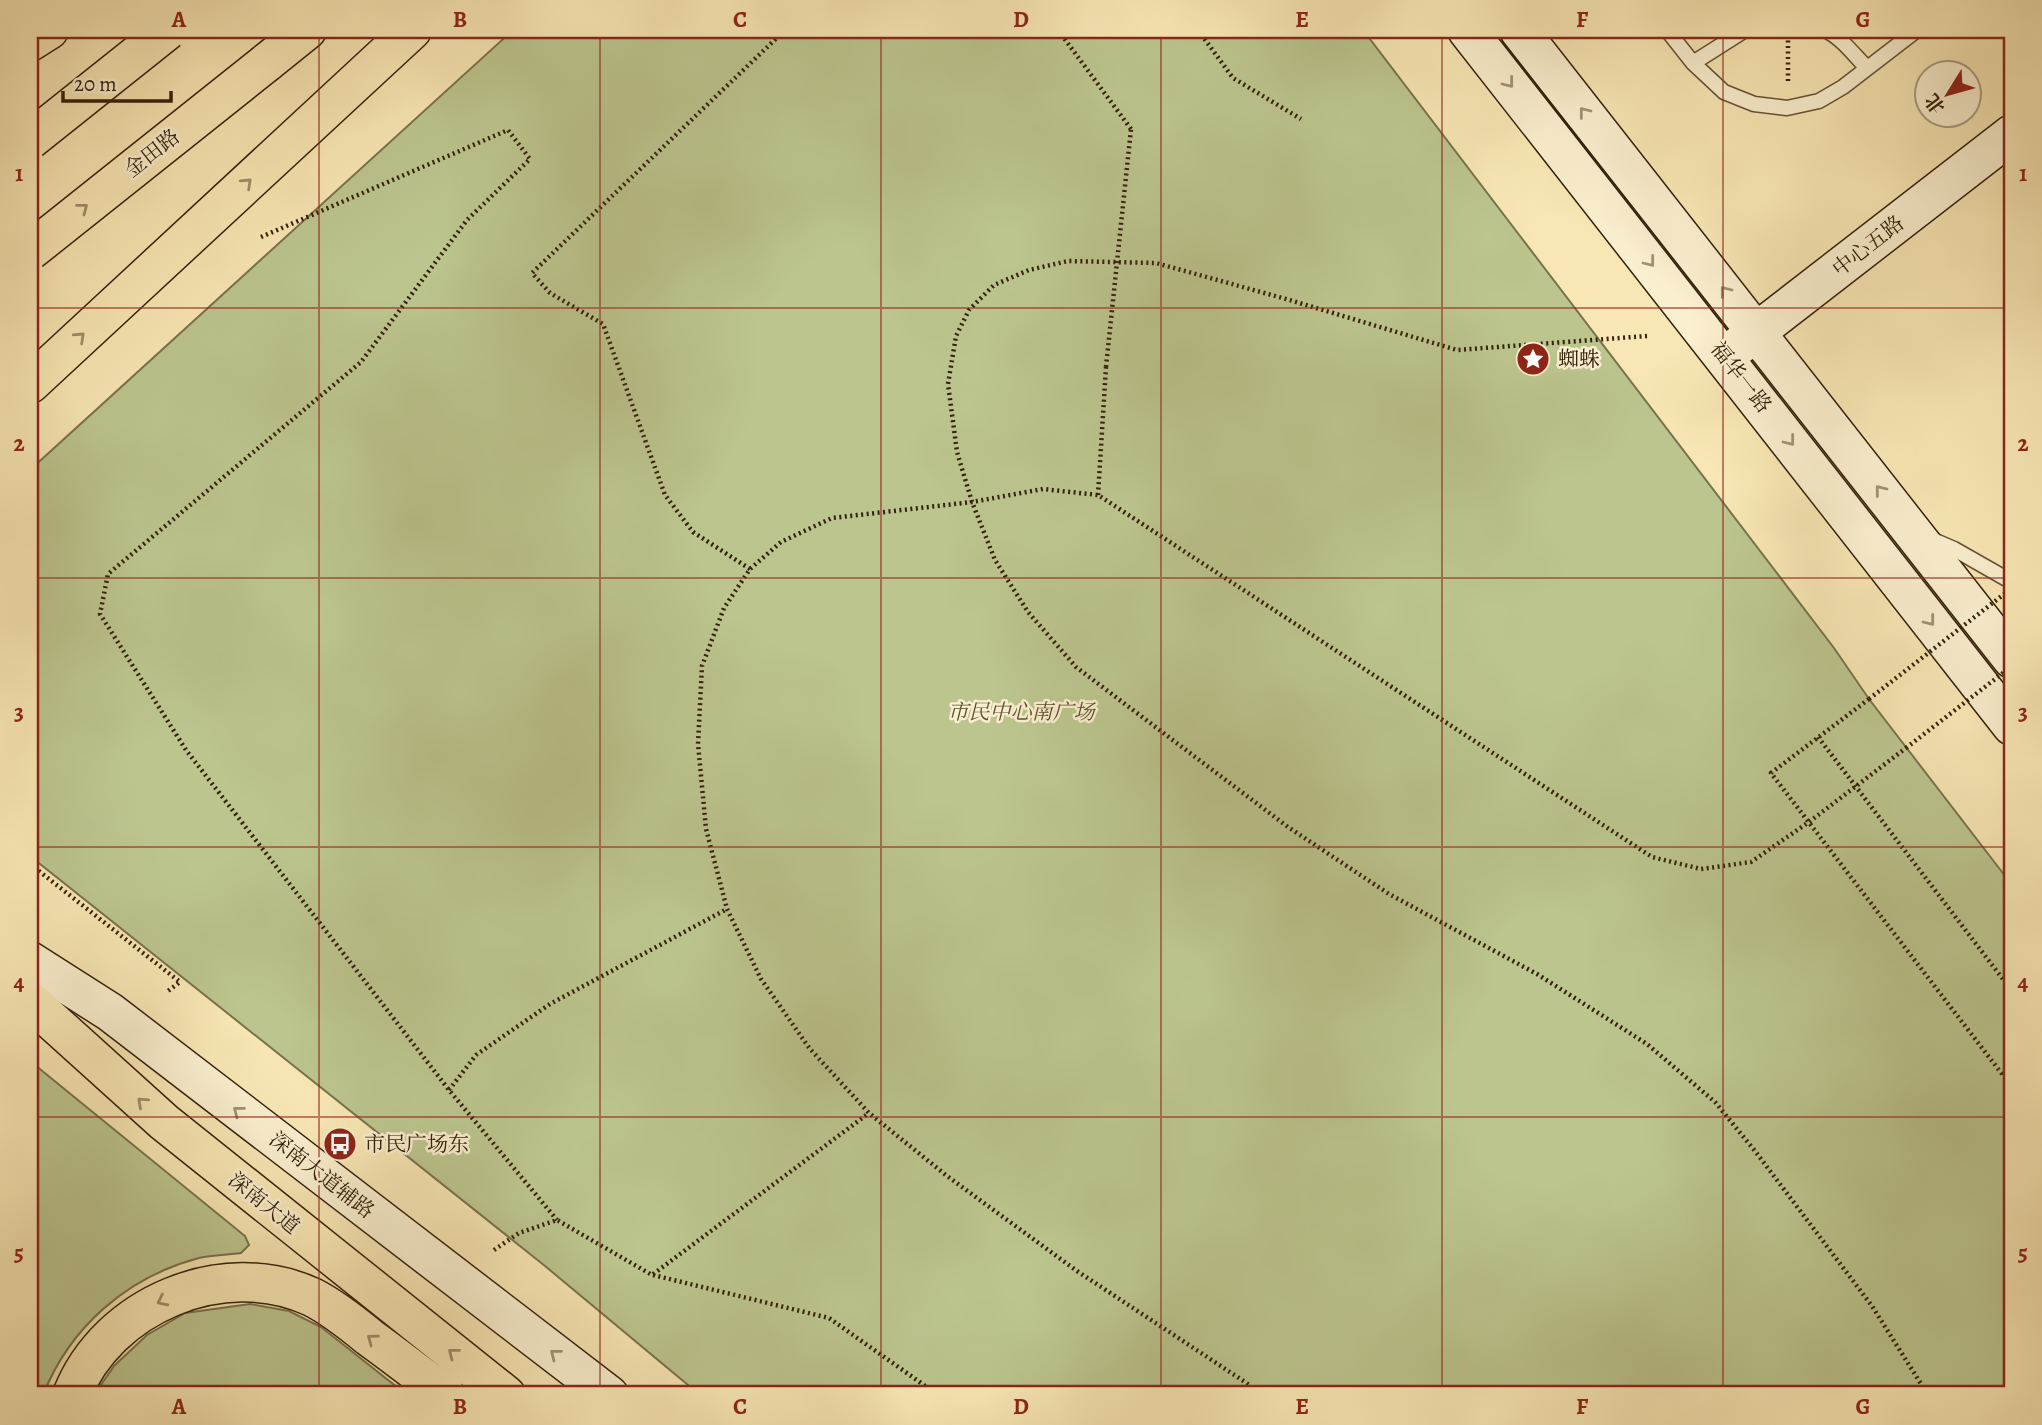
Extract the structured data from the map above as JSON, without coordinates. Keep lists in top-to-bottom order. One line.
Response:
{"streets":{"main road":["金田路","深南大道"],"street":["中心五路","福华一路","深南大道辅路"]},"crossings":[["中心五路","福华一路"]],"one_way":["深南大道辅路","深南大道"],"parks":["市民中心南广场"],"places":{"place":["蜘蛛"],"bus stop":["市民广场东"]},"scale_bar":"20 m","north":"bottom left","grid":{"columns":["A","B","C","D","E","F","G"],"rows":["1","2","3","4","5"]}}
